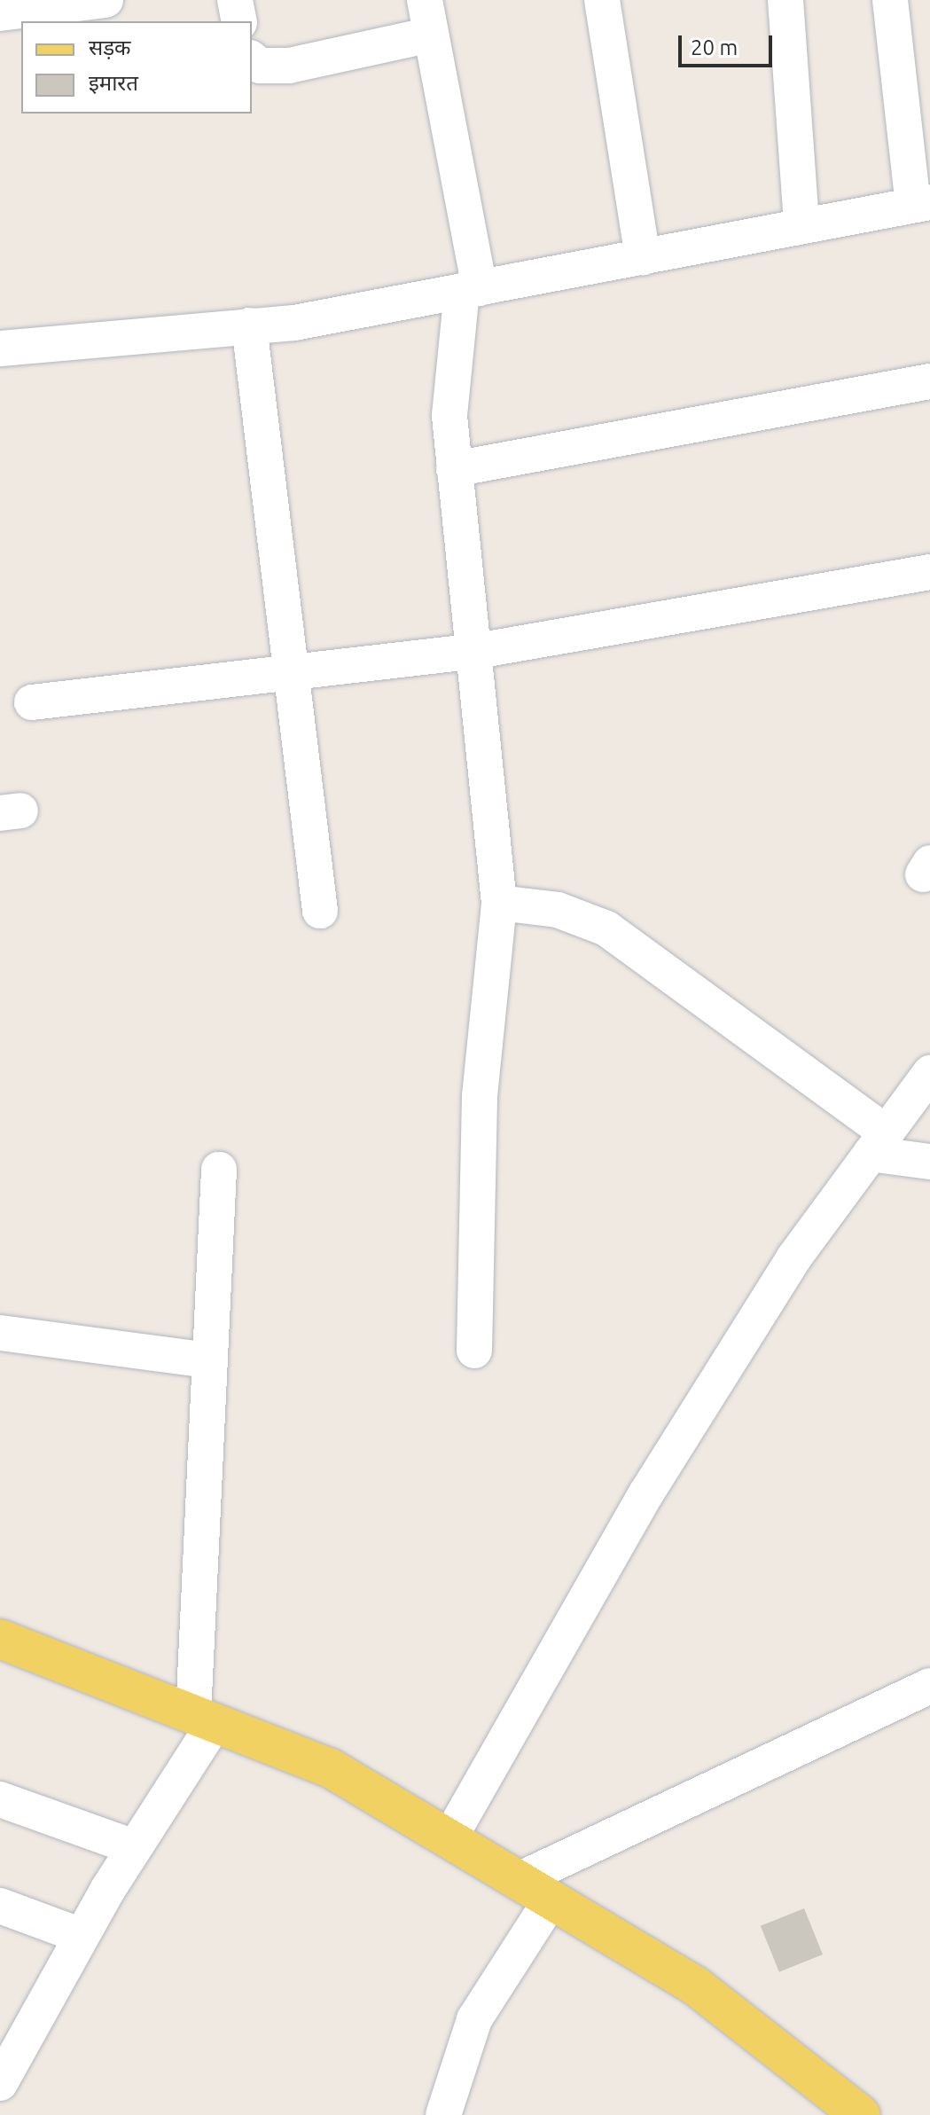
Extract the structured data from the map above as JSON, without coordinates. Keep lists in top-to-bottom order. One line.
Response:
{"legend":["सड़क","इमारत"],"scale_bar":"20 m"}
